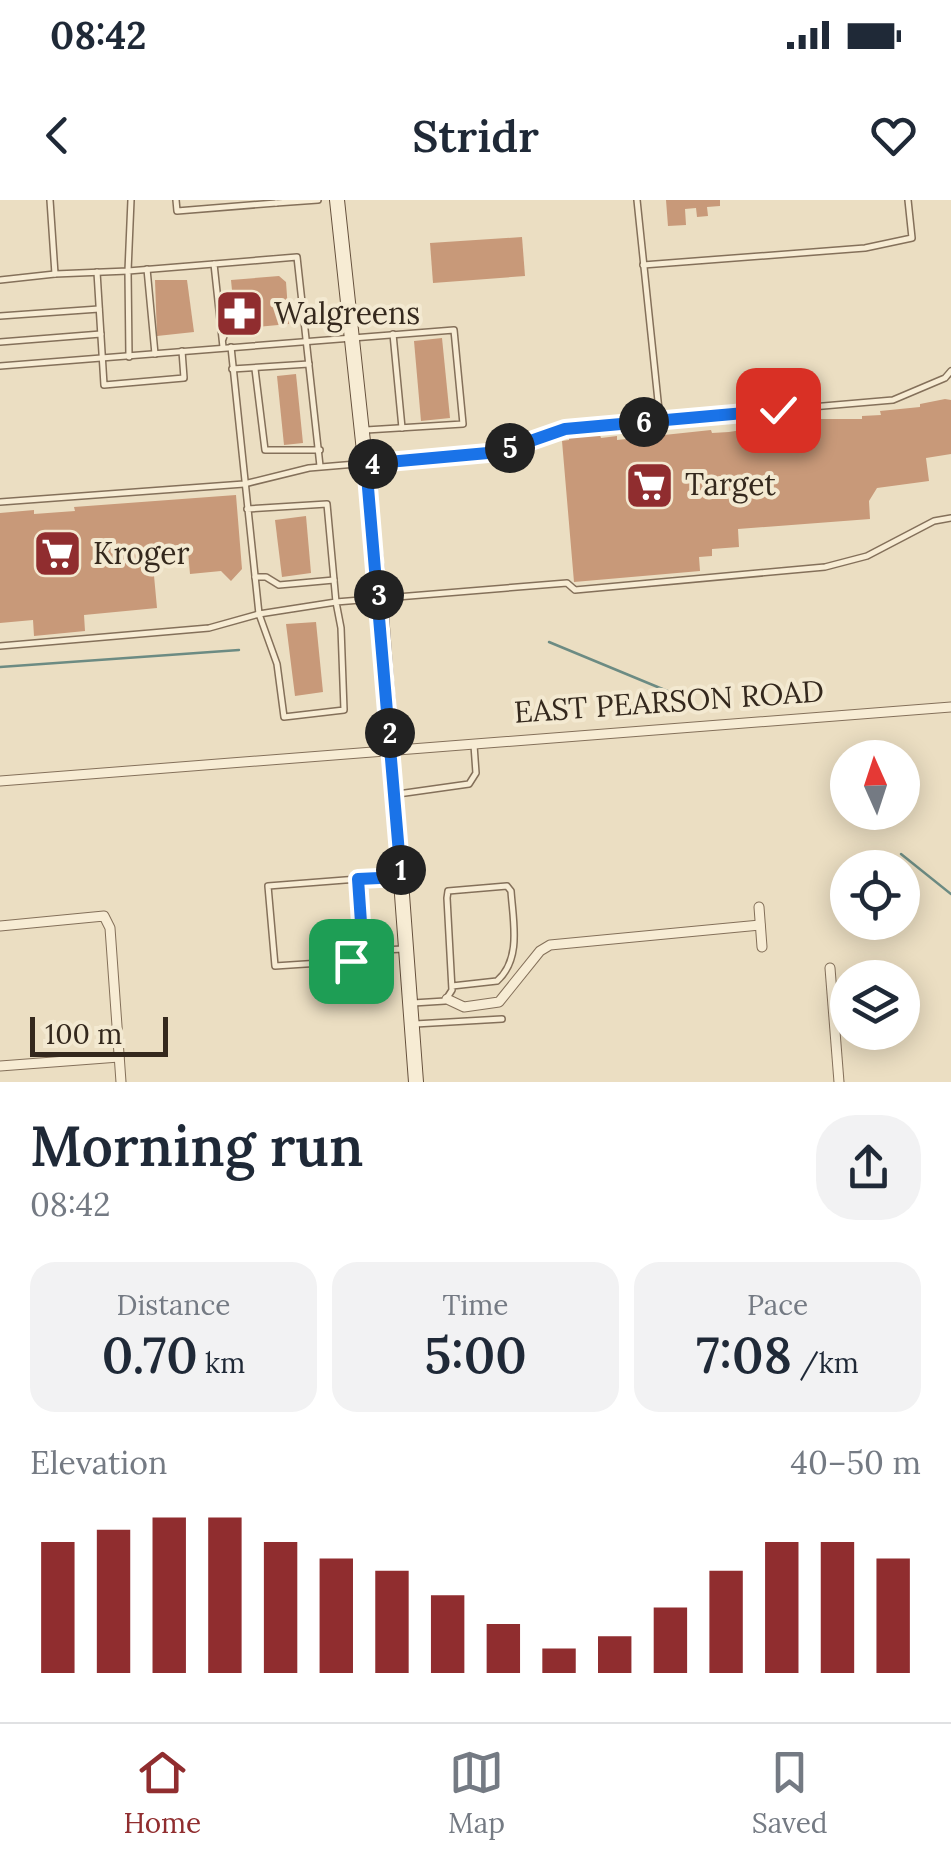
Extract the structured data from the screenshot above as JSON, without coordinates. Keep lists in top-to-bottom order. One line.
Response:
{"streets":{"street":["EAST PEARSON ROAD"]},"places":{"pharmacy":["Walgreens"],"supermarket":["Target","Kroger"]},"scale_bar":"100 m","north":"top","page":{"status":"08:42","header":"Stridr","pins":["6","5","4","3","2","1"],"scale":"100 m","heading":["Morning run","08:42"],"stats":[["Distance","0.70 km"],["Time","5:00"],["Pace","7:08 /km"]],"chart":["Elevation","40–50 m"],"tabs":["Home","Map","Saved"]}}
